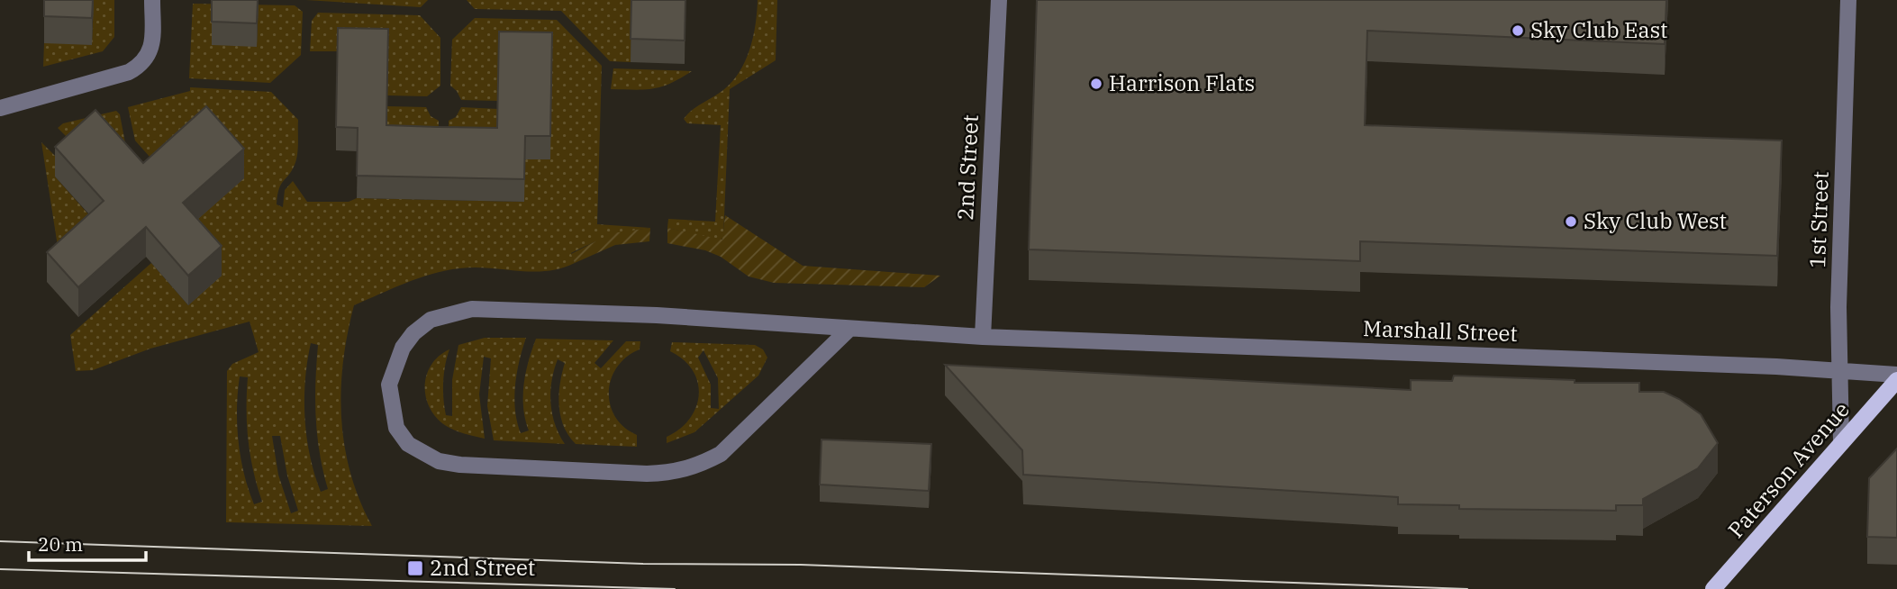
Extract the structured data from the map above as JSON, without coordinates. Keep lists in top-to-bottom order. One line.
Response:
{"streets":{"main road":["Paterson Avenue"],"street":["2nd Street","1st Street","Marshall Street"]},"crossings":[["2nd Street","Marshall Street"],["1st Street","Marshall Street"],["1st Street","Paterson Avenue"]],"places":{"other":["Sky Club East","Harrison Flats","Sky Club West"],"transit":["2nd Street"]},"scale_bar":"20 m"}
